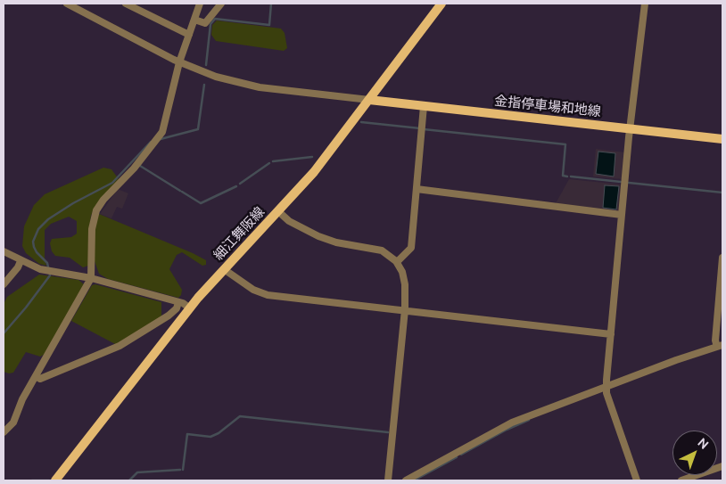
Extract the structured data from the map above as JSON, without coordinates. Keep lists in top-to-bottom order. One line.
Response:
{"streets":{"main road":["金指停車場和地線","細江舞阪線"]},"crossings":[["金指停車場和地線","細江舞阪線"]],"north":"top right"}
